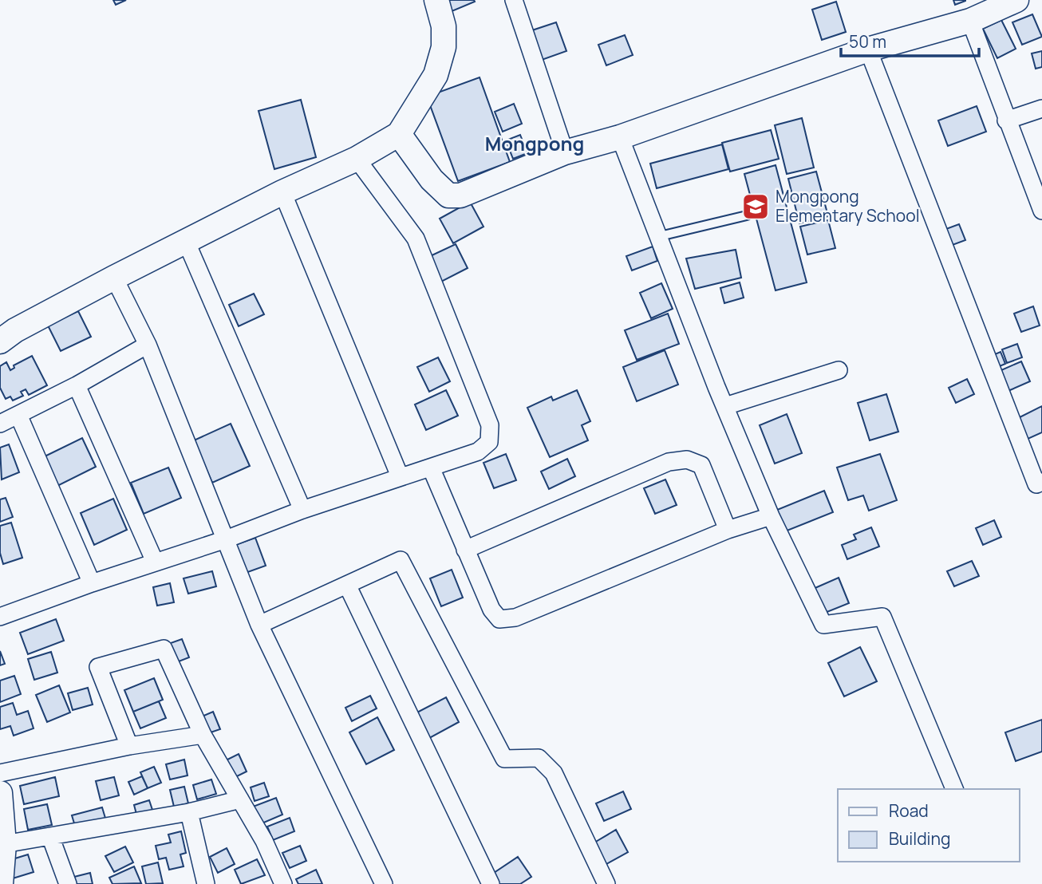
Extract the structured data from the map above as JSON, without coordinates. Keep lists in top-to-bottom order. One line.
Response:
{"districts":["Mongpong"],"places":{"school or university":["Mongpong Elementary School"]},"legend":["Road","Building"],"scale_bar":"50 m"}
